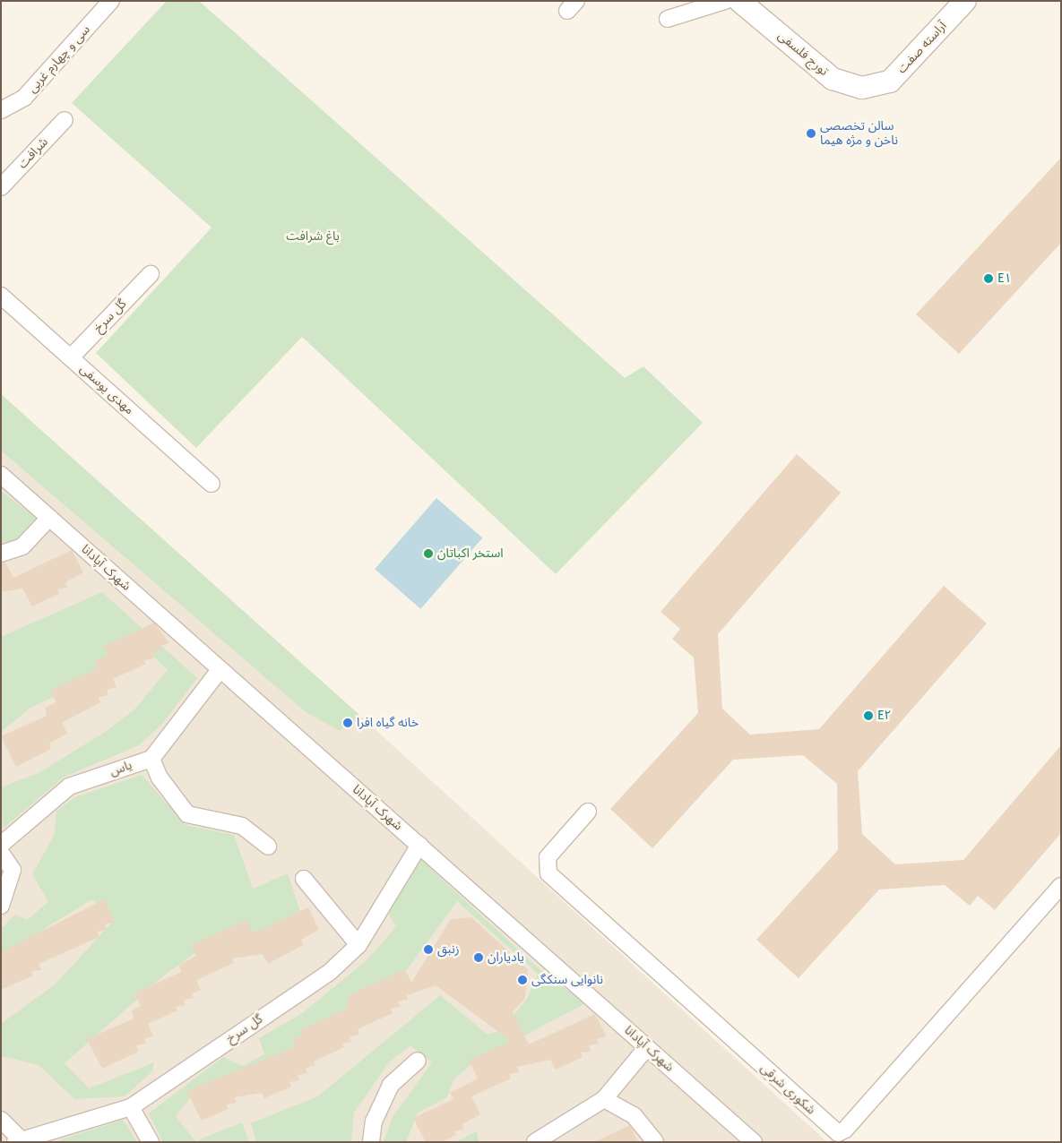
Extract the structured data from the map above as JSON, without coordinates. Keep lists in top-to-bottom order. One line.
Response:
{"streets":{"street":["آراسته صفت","تورج فلسفی","سی و چهارم غربی","شرافت","گل سرخ","مهدی یوسفی","شهرک آپادانا","یاس","شکوری شرقی"]},"crossings":[["آراسته صفت","تورج فلسفی"],["گل سرخ","مهدی یوسفی"],["گل سرخ","شهرک آپادانا"]],"parks":["باغ شرافت"],"places":["سالن تخصصی ناخن و مژه هیما","E۱","استخر اکباتان","E۲","خانه گیاه افرا","زنبق","یادیاران","نانوایی سنکگی"]}
